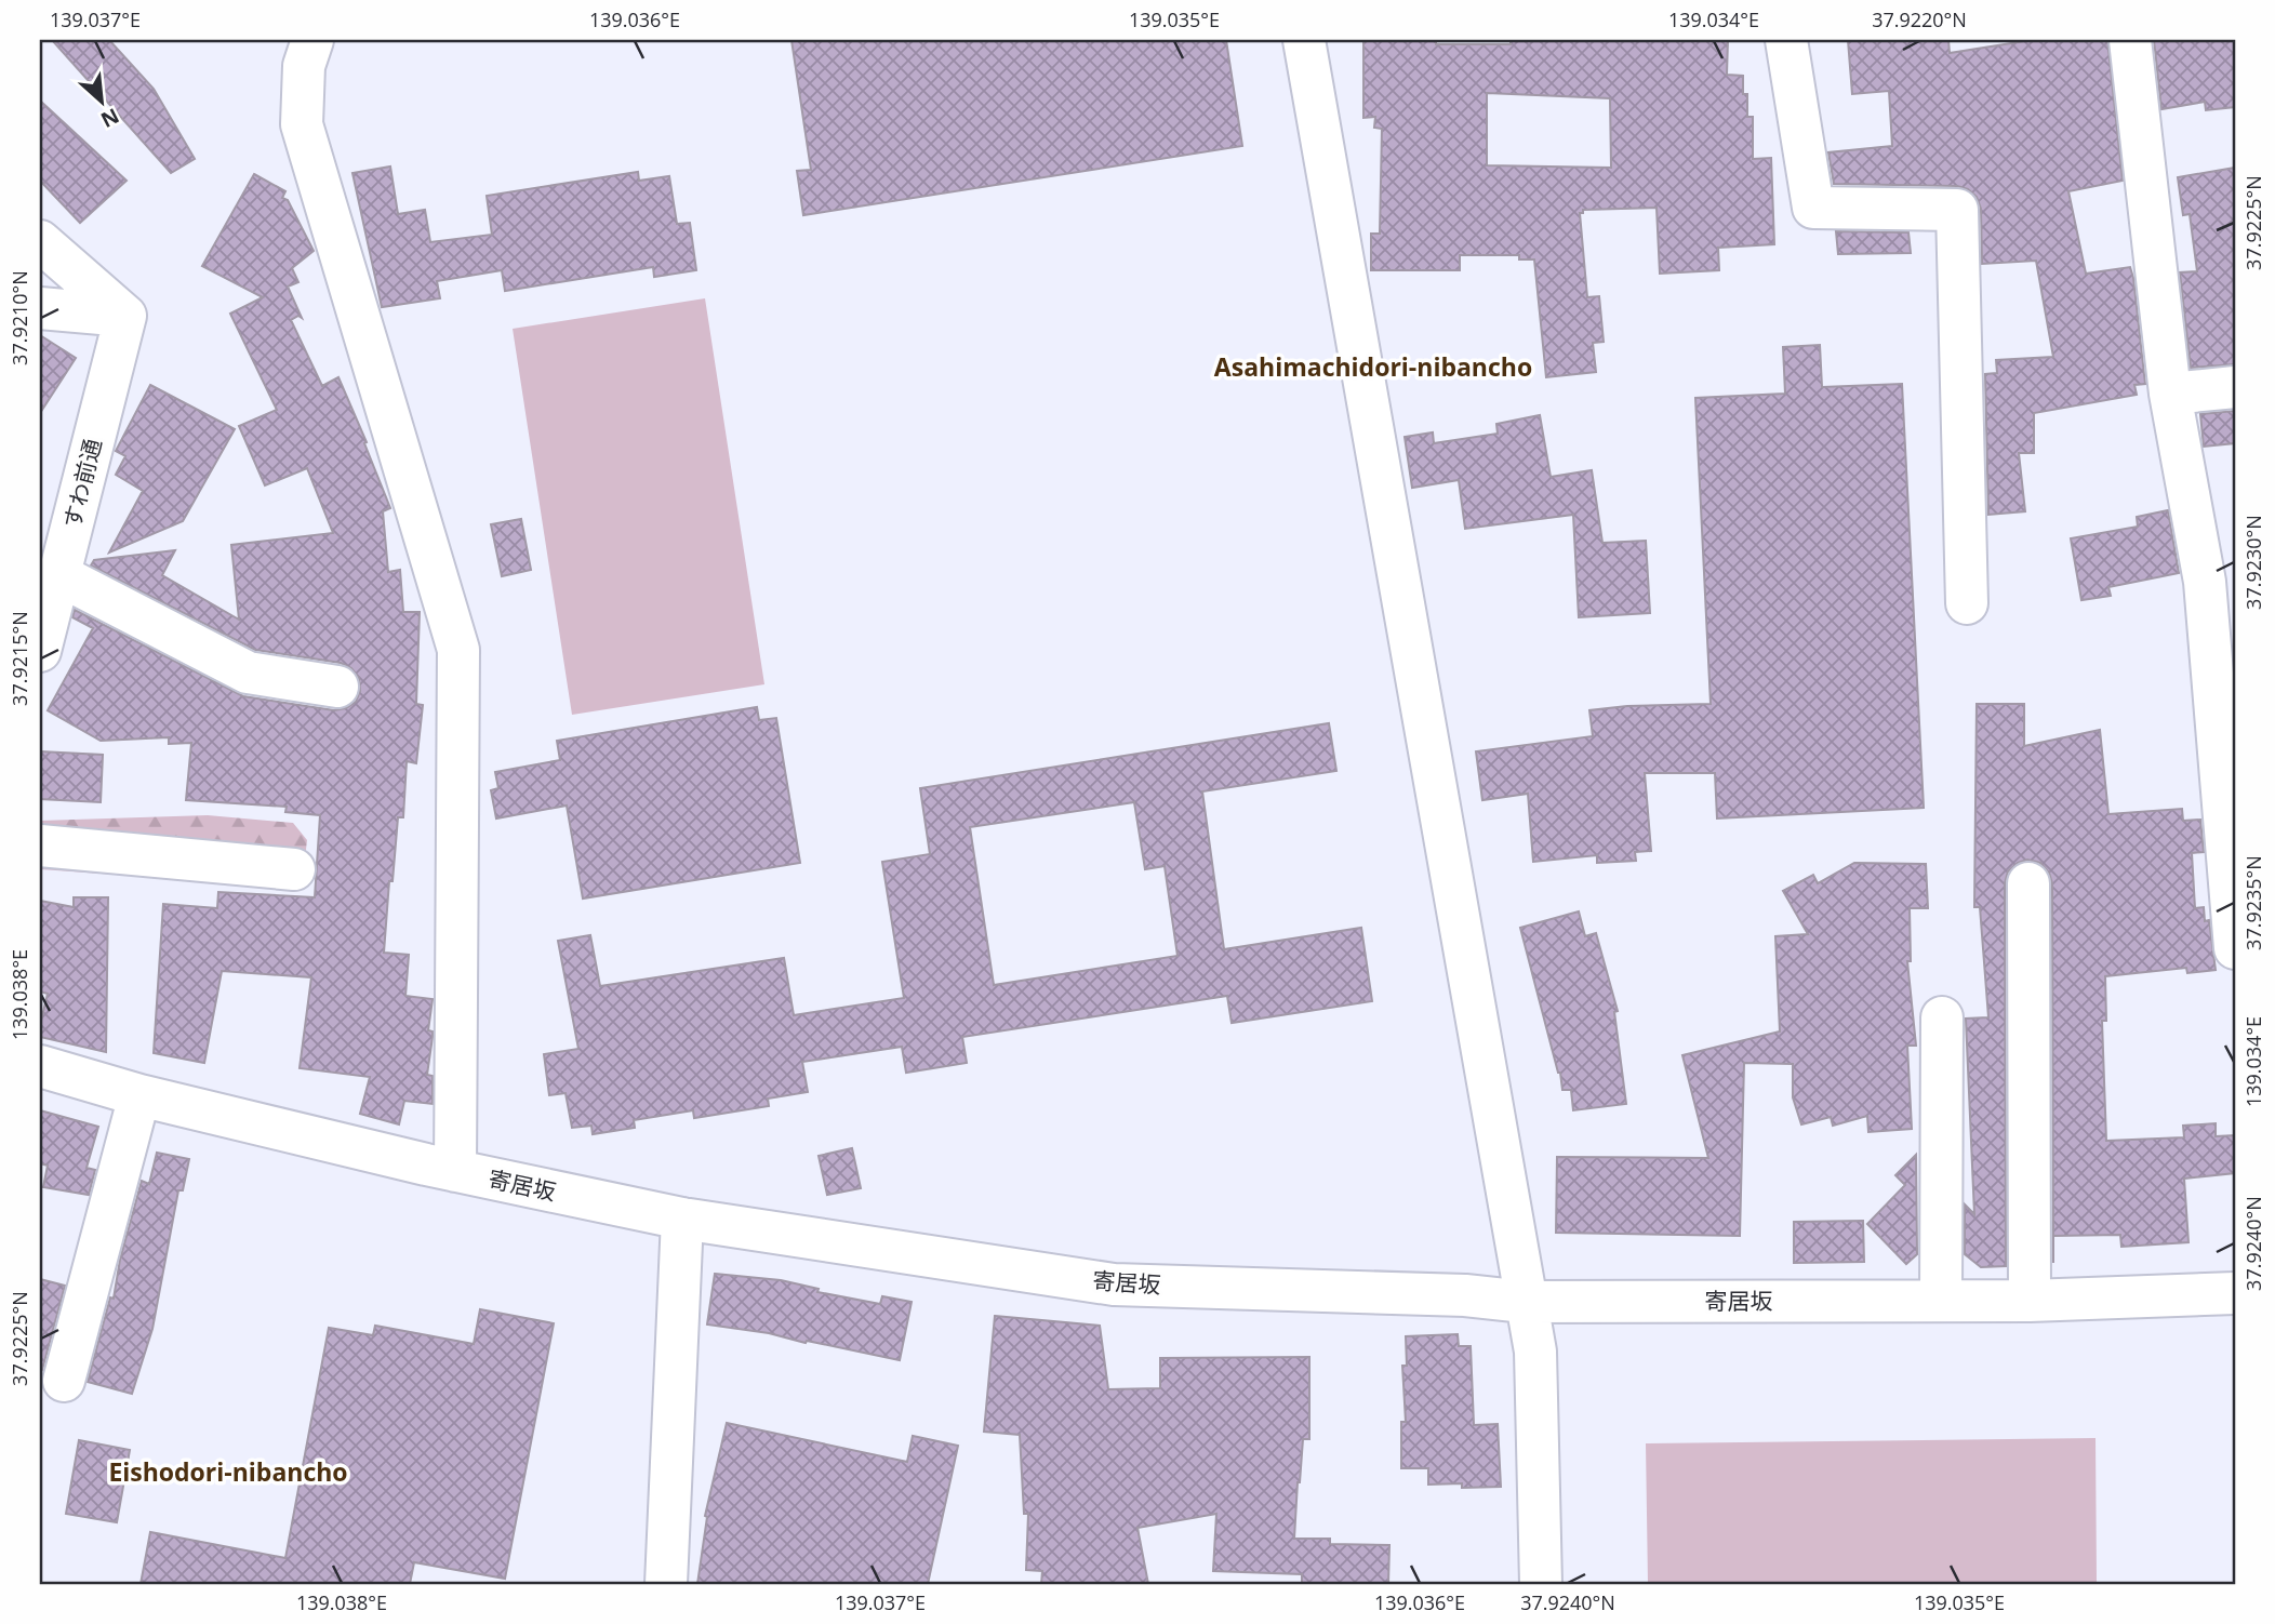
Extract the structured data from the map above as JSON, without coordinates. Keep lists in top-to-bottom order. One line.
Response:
{"streets":{"street":["すわ前通","寄居坂"]},"districts":["Asahimachidori-nibancho","Eishodori-nibancho"],"north":"bottom right","coordinates":["139.037°E","139.036°E","139.035°E","139.034°E","37.9220°N","37.9225°N","37.9210°N","37.9230°N","37.9215°N","37.9235°N","139.038°E","37.9240°N"]}
